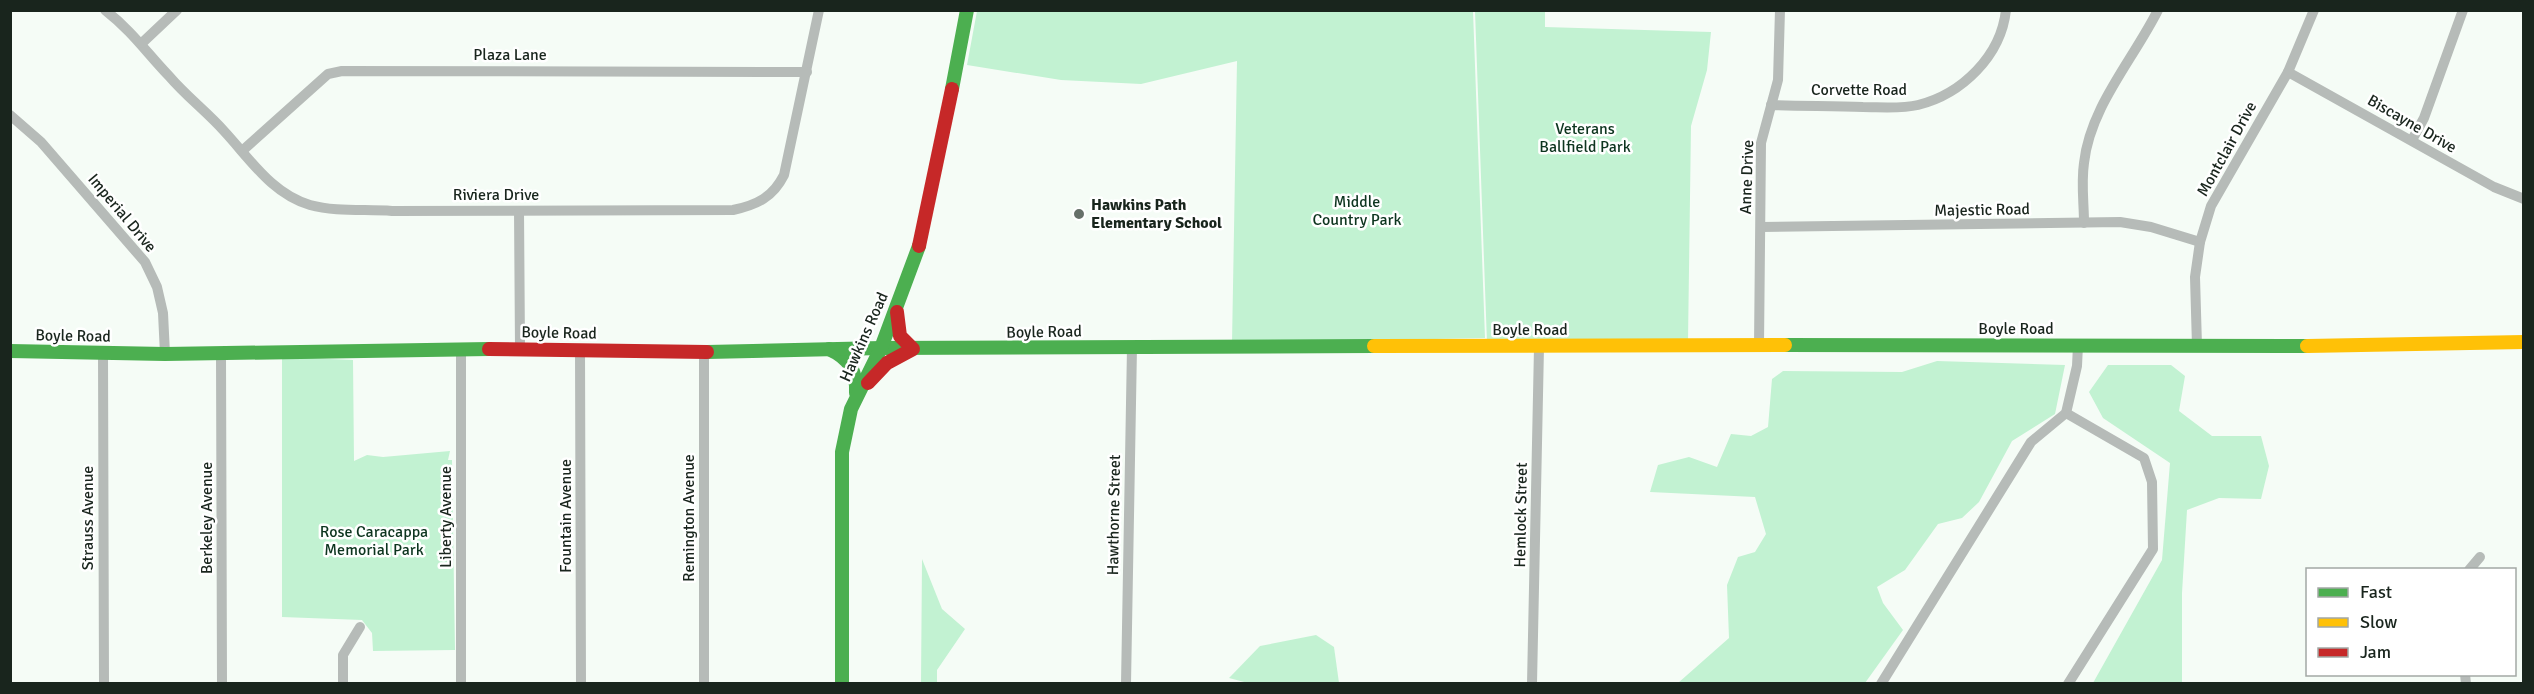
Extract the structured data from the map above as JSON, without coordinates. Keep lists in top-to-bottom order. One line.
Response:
{"streets":{"street":["Plaza Lane","Corvette Road","Biscayne Drive","Montclair Drive","Anne Drive","Riviera Drive","Majestic Road","Imperial Drive","Boyle Road","Hawkins Road","Hawthorne Street","Hemlock Street","Fountain Avenue","Liberty Avenue","Strauss Avenue","Berkeley Avenue","Remington Avenue"]},"crossings":[["Plaza Lane","Riviera Drive"],["Corvette Road","Anne Drive"],["Biscayne Drive","Montclair Drive"],["Montclair Drive","Majestic Road"],["Montclair Drive","Boyle Road"],["Anne Drive","Majestic Road"],["Anne Drive","Boyle Road"],["Imperial Drive","Boyle Road"],["Boyle Road","Hawkins Road"],["Boyle Road","Hawthorne Street"],["Boyle Road","Hemlock Street"],["Boyle Road","Fountain Avenue"],["Boyle Road","Liberty Avenue"],["Boyle Road","Strauss Avenue"],["Boyle Road","Berkeley Avenue"],["Boyle Road","Remington Avenue"]],"parks":["Veterans Ballfield Park","Middle Country Park","Rose Caracappa Memorial Park"],"places":["Hawkins Path Elementary School"],"legend":["Fast","Slow","Jam"]}
